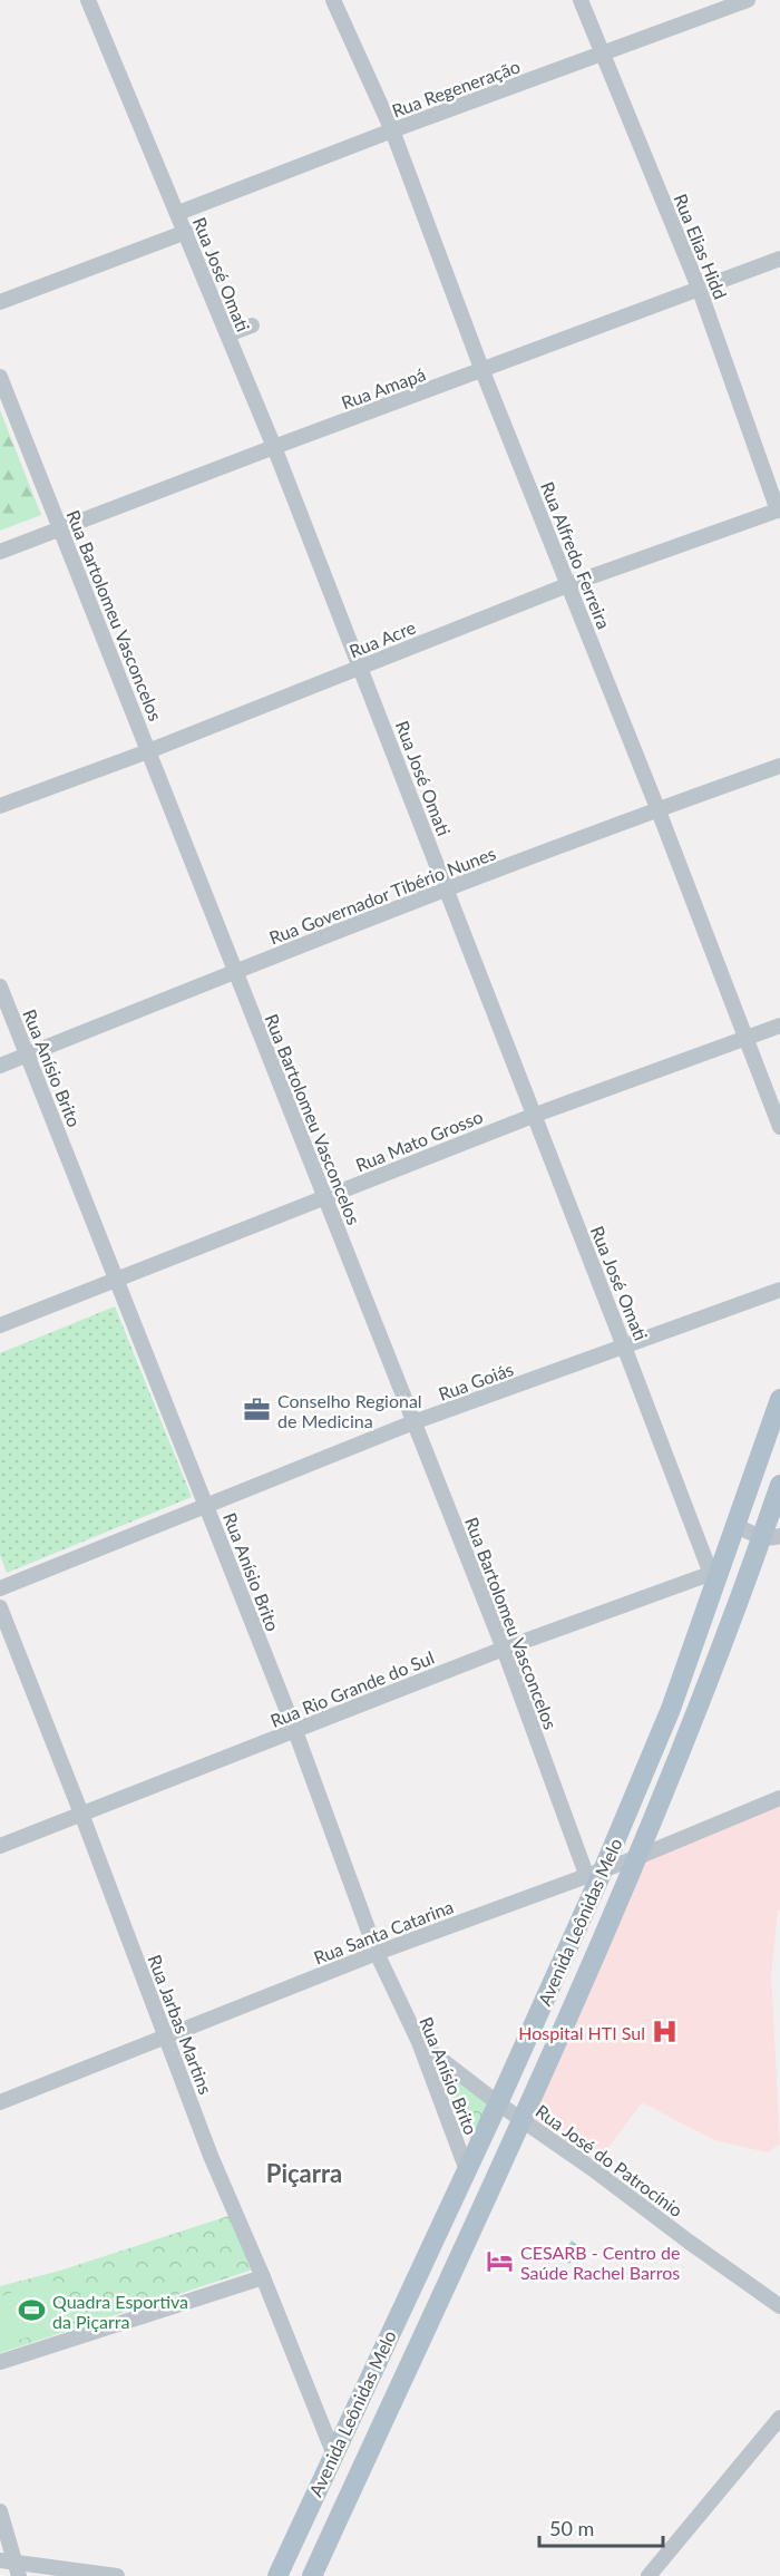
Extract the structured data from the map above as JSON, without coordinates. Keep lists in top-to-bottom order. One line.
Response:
{"streets":{"main road":["Avenida Leônidas Melo"],"street":["Rua Regeneração","Rua Elias Hidd","Rua José Omati","Rua Amapá","Rua Alfredo Ferreira","Rua Bartolomeu Vasconcelos","Rua Acre","Rua Governador Tibério Nunes","Rua Anísio Brito","Rua Mato Grosso","Rua Goiás","Rua Rio Grande do Sul","Rua Santa Catarina","Rua Jarbas Martins","Rua José do Patrocínio"]},"crossings":[["Rua Regeneração","Rua Elias Hidd"],["Rua Regeneração","Rua José Omati"],["Rua Regeneração","Rua Alfredo Ferreira"],["Rua Elias Hidd","Rua Amapá"],["Rua Elias Hidd","Rua Acre"],["Rua José Omati","Rua Amapá"],["Rua José Omati","Rua Acre"],["Rua José Omati","Rua Governador Tibério Nunes"],["Rua José Omati","Rua Mato Grosso"],["Rua José Omati","Rua Goiás"],["Rua José Omati","Rua Rio Grande do Sul"],["Rua José Omati","Avenida Leônidas Melo"],["Rua Amapá","Rua Alfredo Ferreira"],["Rua Amapá","Rua Bartolomeu Vasconcelos"],["Rua Alfredo Ferreira","Rua Acre"],["Rua Alfredo Ferreira","Rua Governador Tibério Nunes"],["Rua Alfredo Ferreira","Rua Mato Grosso"],["Rua Bartolomeu Vasconcelos","Rua Acre"],["Rua Bartolomeu Vasconcelos","Rua Governador Tibério Nunes"],["Rua Bartolomeu Vasconcelos","Rua Mato Grosso"],["Rua Bartolomeu Vasconcelos","Rua Goiás"],["Rua Bartolomeu Vasconcelos","Rua Rio Grande do Sul"],["Rua Bartolomeu Vasconcelos","Avenida Leônidas Melo"],["Rua Bartolomeu Vasconcelos","Rua Santa Catarina"],["Rua Governador Tibério Nunes","Rua Anísio Brito"],["Rua Anísio Brito","Rua Mato Grosso"],["Rua Anísio Brito","Rua Goiás"],["Rua Anísio Brito","Rua Rio Grande do Sul"],["Rua Anísio Brito","Avenida Leônidas Melo"],["Rua Anísio Brito","Rua Santa Catarina"],["Rua Anísio Brito","Rua José do Patrocínio"],["Rua Rio Grande do Sul","Avenida Leônidas Melo"],["Rua Rio Grande do Sul","Rua Jarbas Martins"],["Avenida Leônidas Melo","Rua Santa Catarina"],["Avenida Leônidas Melo","Rua Jarbas Martins"],["Avenida Leônidas Melo","Rua José do Patrocínio"],["Rua Santa Catarina","Rua Jarbas Martins"]],"districts":["Piçarra"],"places":{"office":["Conselho Regional de Medicina"],"hospital":["Hospital HTI Sul"],"hotel":["CESARB - Centro de Saúde Rachel Barros"],"sports":["Quadra Esportiva da Piçarra"]},"scale_bar":"50 m"}
